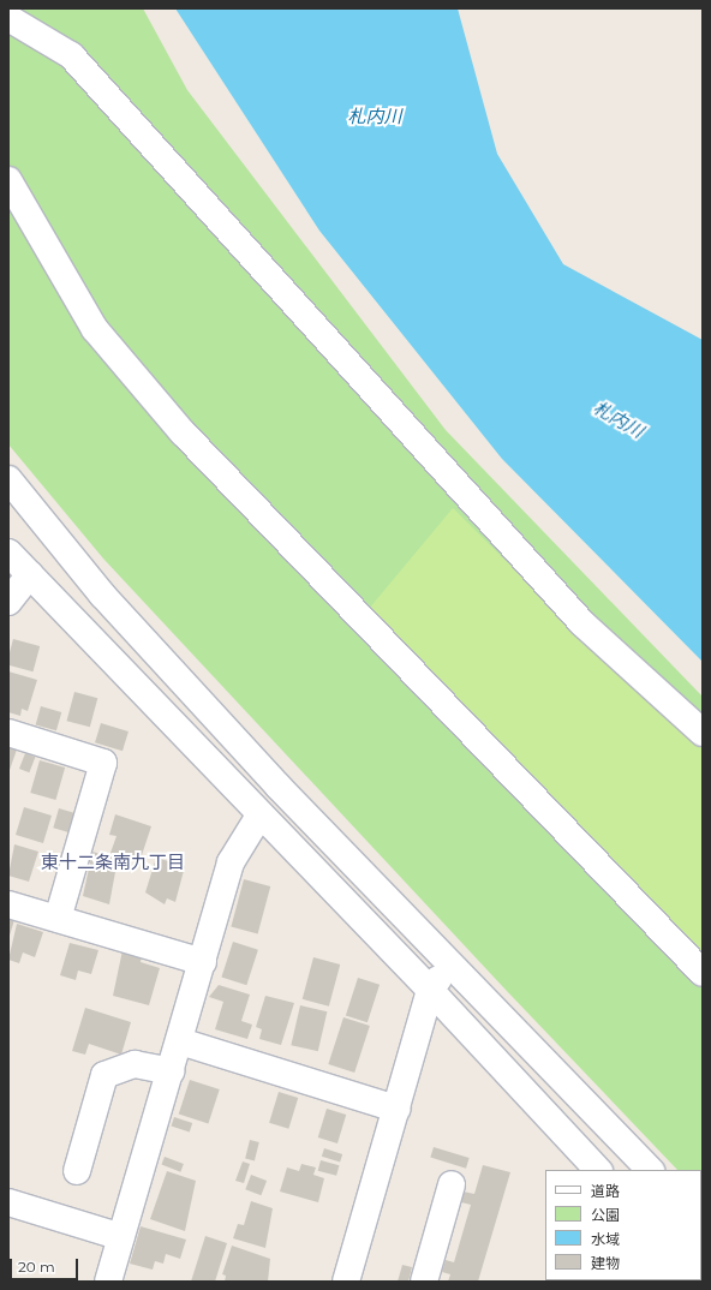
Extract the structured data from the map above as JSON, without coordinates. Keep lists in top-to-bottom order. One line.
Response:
{"districts":["東十二条南九丁目"],"water":["札内川"],"legend":["道路","公園","水域","建物"],"scale_bar":"20 m"}
